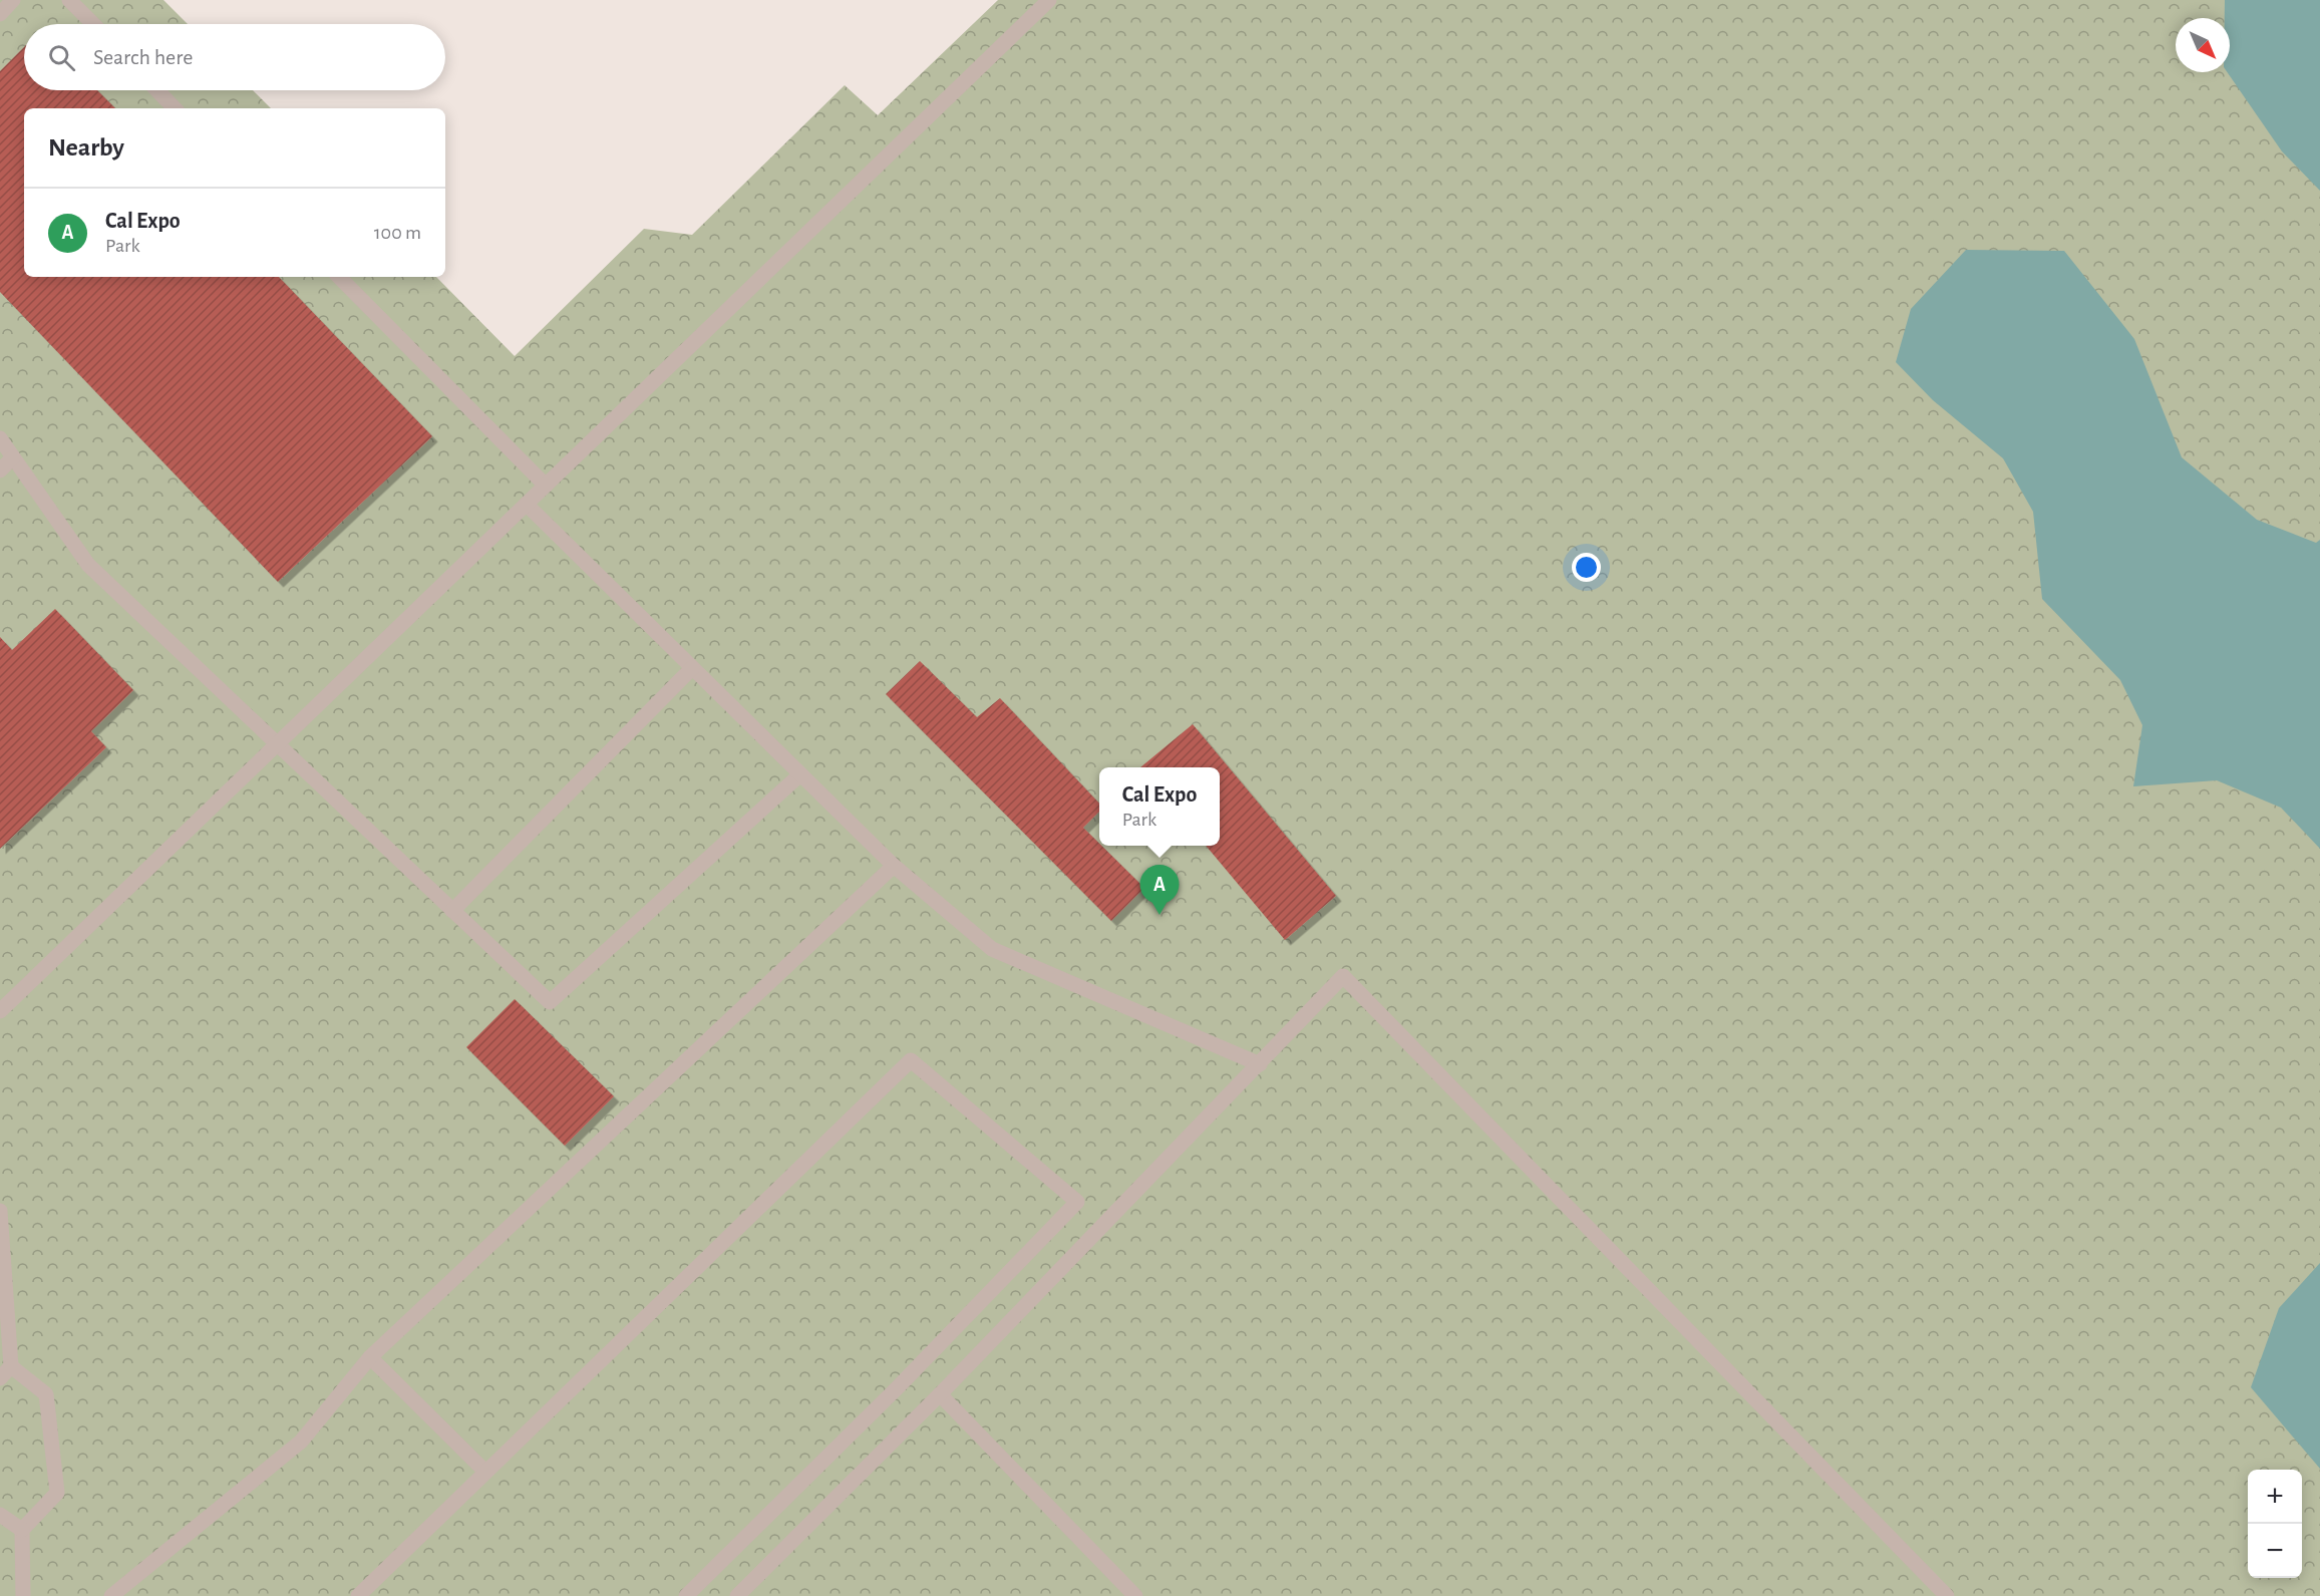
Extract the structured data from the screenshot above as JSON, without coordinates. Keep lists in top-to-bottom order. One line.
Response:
{"north":"bottom right","page":{"search":"Search here","heading":"Nearby","list":[{"mark":"A","name":"Cal Expo","note":"Park","value":"100 m"}],"popup":["Cal Expo","Park"],"pins":"A","map_buttons":["+","−"]}}
